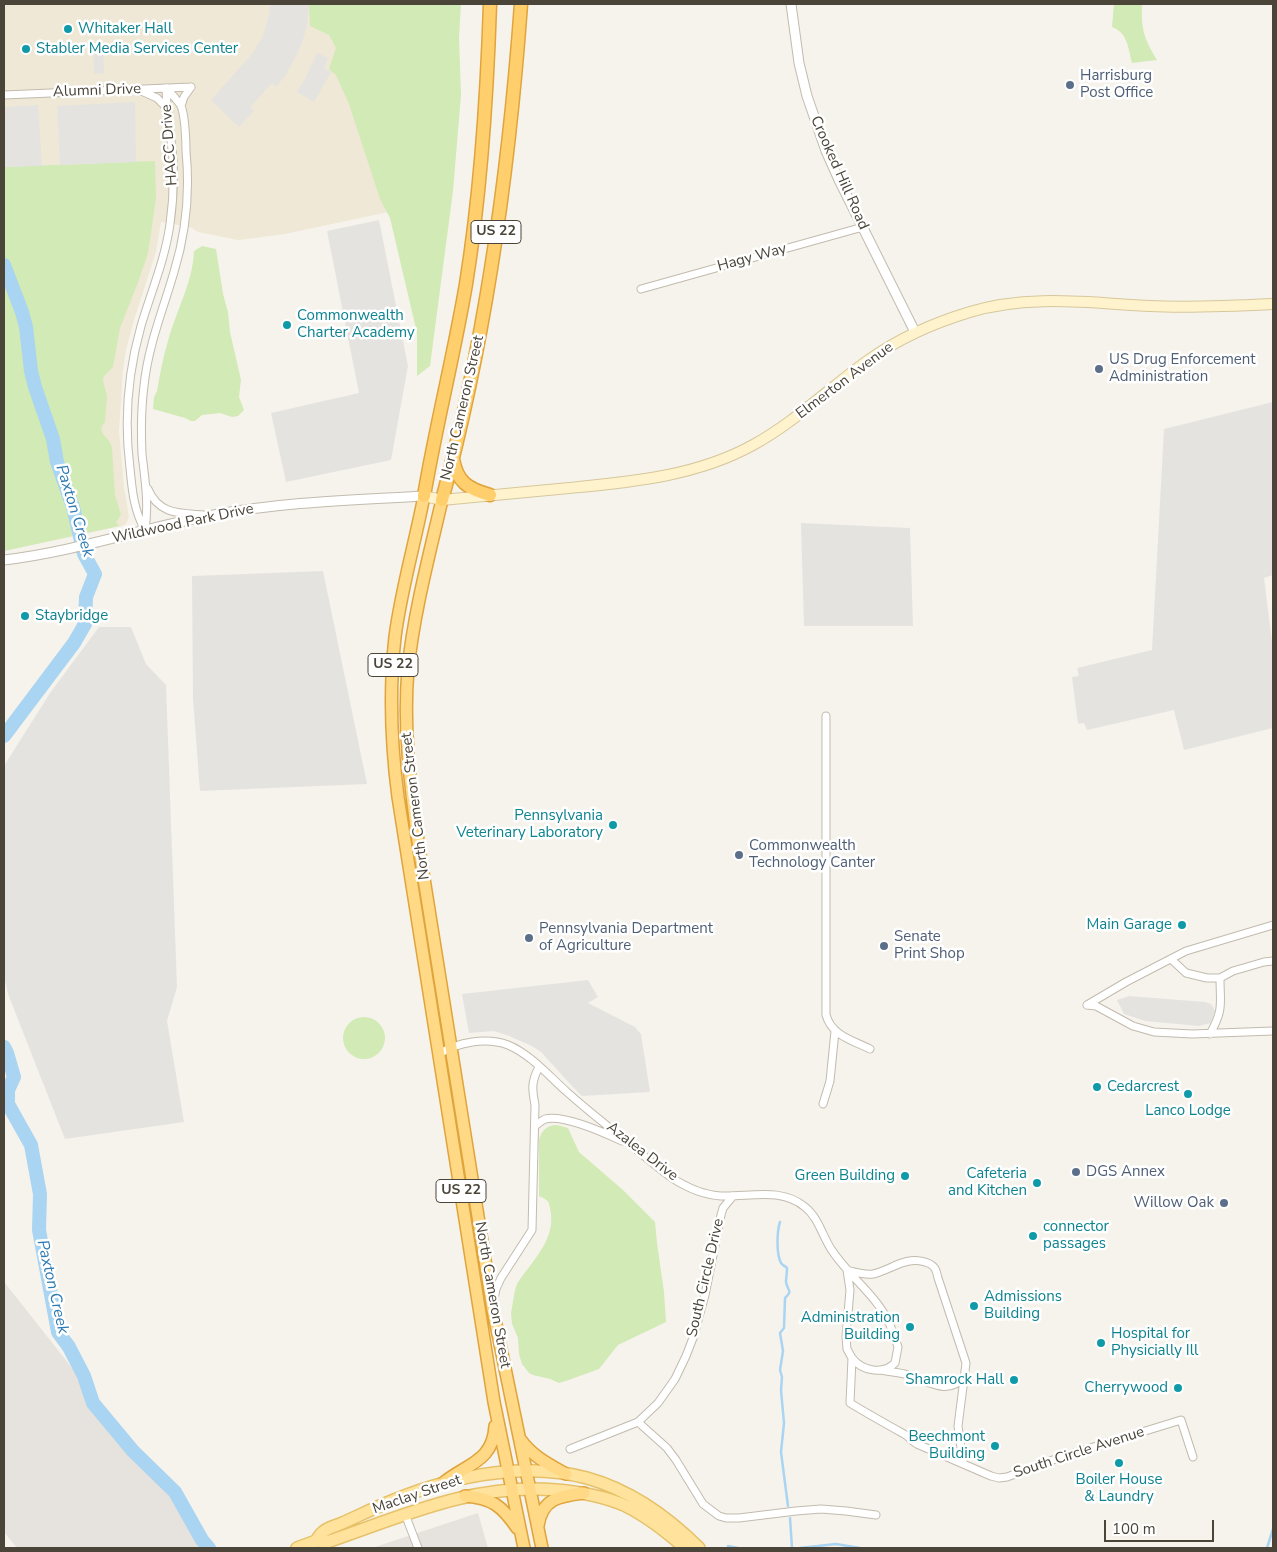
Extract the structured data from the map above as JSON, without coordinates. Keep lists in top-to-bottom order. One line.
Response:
{"streets":{"highway":["US 22","North Cameron Street"],"main road":["Elmerton Avenue","Maclay Street"],"street":["Alumni Drive","HACC Drive","Crooked Hill Road","Hagy Way","Wildwood Park Drive","Azalea Drive","South Circle Drive","South Circle Avenue"]},"crossings":[["Alumni Drive","HACC Drive"],["HACC Drive","Wildwood Park Drive"],["Crooked Hill Road","Hagy Way"],["Crooked Hill Road","Elmerton Avenue"],["US 22","North Cameron Street"],["US 22","Maclay Street"],["Elmerton Avenue","North Cameron Street"],["Elmerton Avenue","Wildwood Park Drive"],["North Cameron Street","Wildwood Park Drive"],["North Cameron Street","Azalea Drive"],["North Cameron Street","Maclay Street"],["Azalea Drive","South Circle Drive"],["Azalea Drive","South Circle Avenue"]],"water":["Paxton Creek"],"places":["Whitaker Hall","Stabler Media Services Center","Harrisburg Post Office","Commonwealth Charter Academy","US Drug Enforcement Administration","Staybridge","Pennsylvania Veterinary Laboratory","Commonwealth Technology Canter","Main Garage","Pennsylvania Department of Agriculture","Senate Print Shop","Cedarcrest","Lanco Lodge","DGS Annex","Green Building","Cafeteria and Kitchen","Willow Oak","connector passages","Admissions Building","Administration Building","Hospital for Physicially Ill","Shamrock Hall","Cherrywood","Beechmont Building","Boiler House & Laundry"],"scale_bar":"100 m"}
